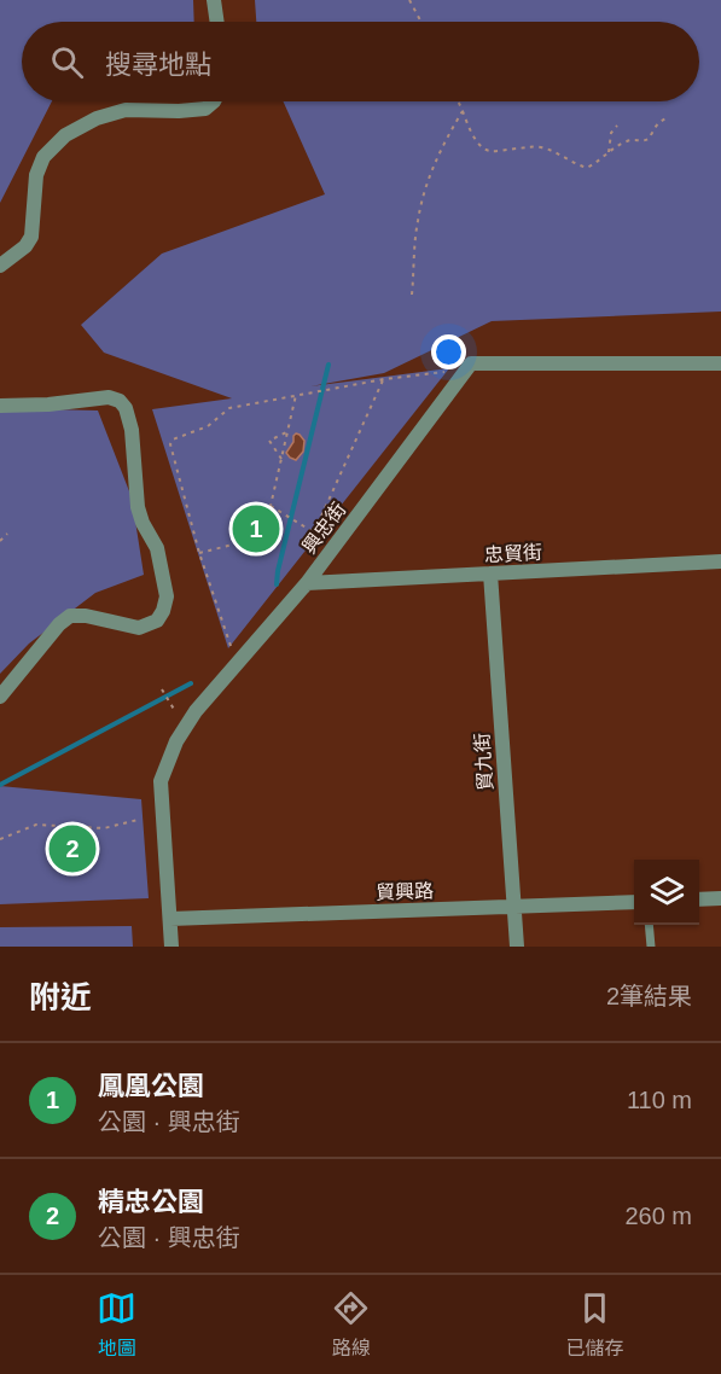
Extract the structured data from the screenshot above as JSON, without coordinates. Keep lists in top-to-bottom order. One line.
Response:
{"streets":{"street":["興忠街","忠貿街","貿九街","貿興路"]},"crossings":[["興忠街","忠貿街"],["興忠街","貿興路"],["忠貿街","貿九街"],["貿九街","貿興路"]],"page":{"search":"搜尋地點","pins":["1","2"],"heading":["附近","2筆結果"],"list":[{"mark":"1","name":"鳳凰公園","note":"公園 · 興忠街","value":"110 m"},{"mark":"2","name":"精忠公園","note":"公園 · 興忠街","value":"260 m"}],"nav":["地圖","路線","已儲存"]}}
